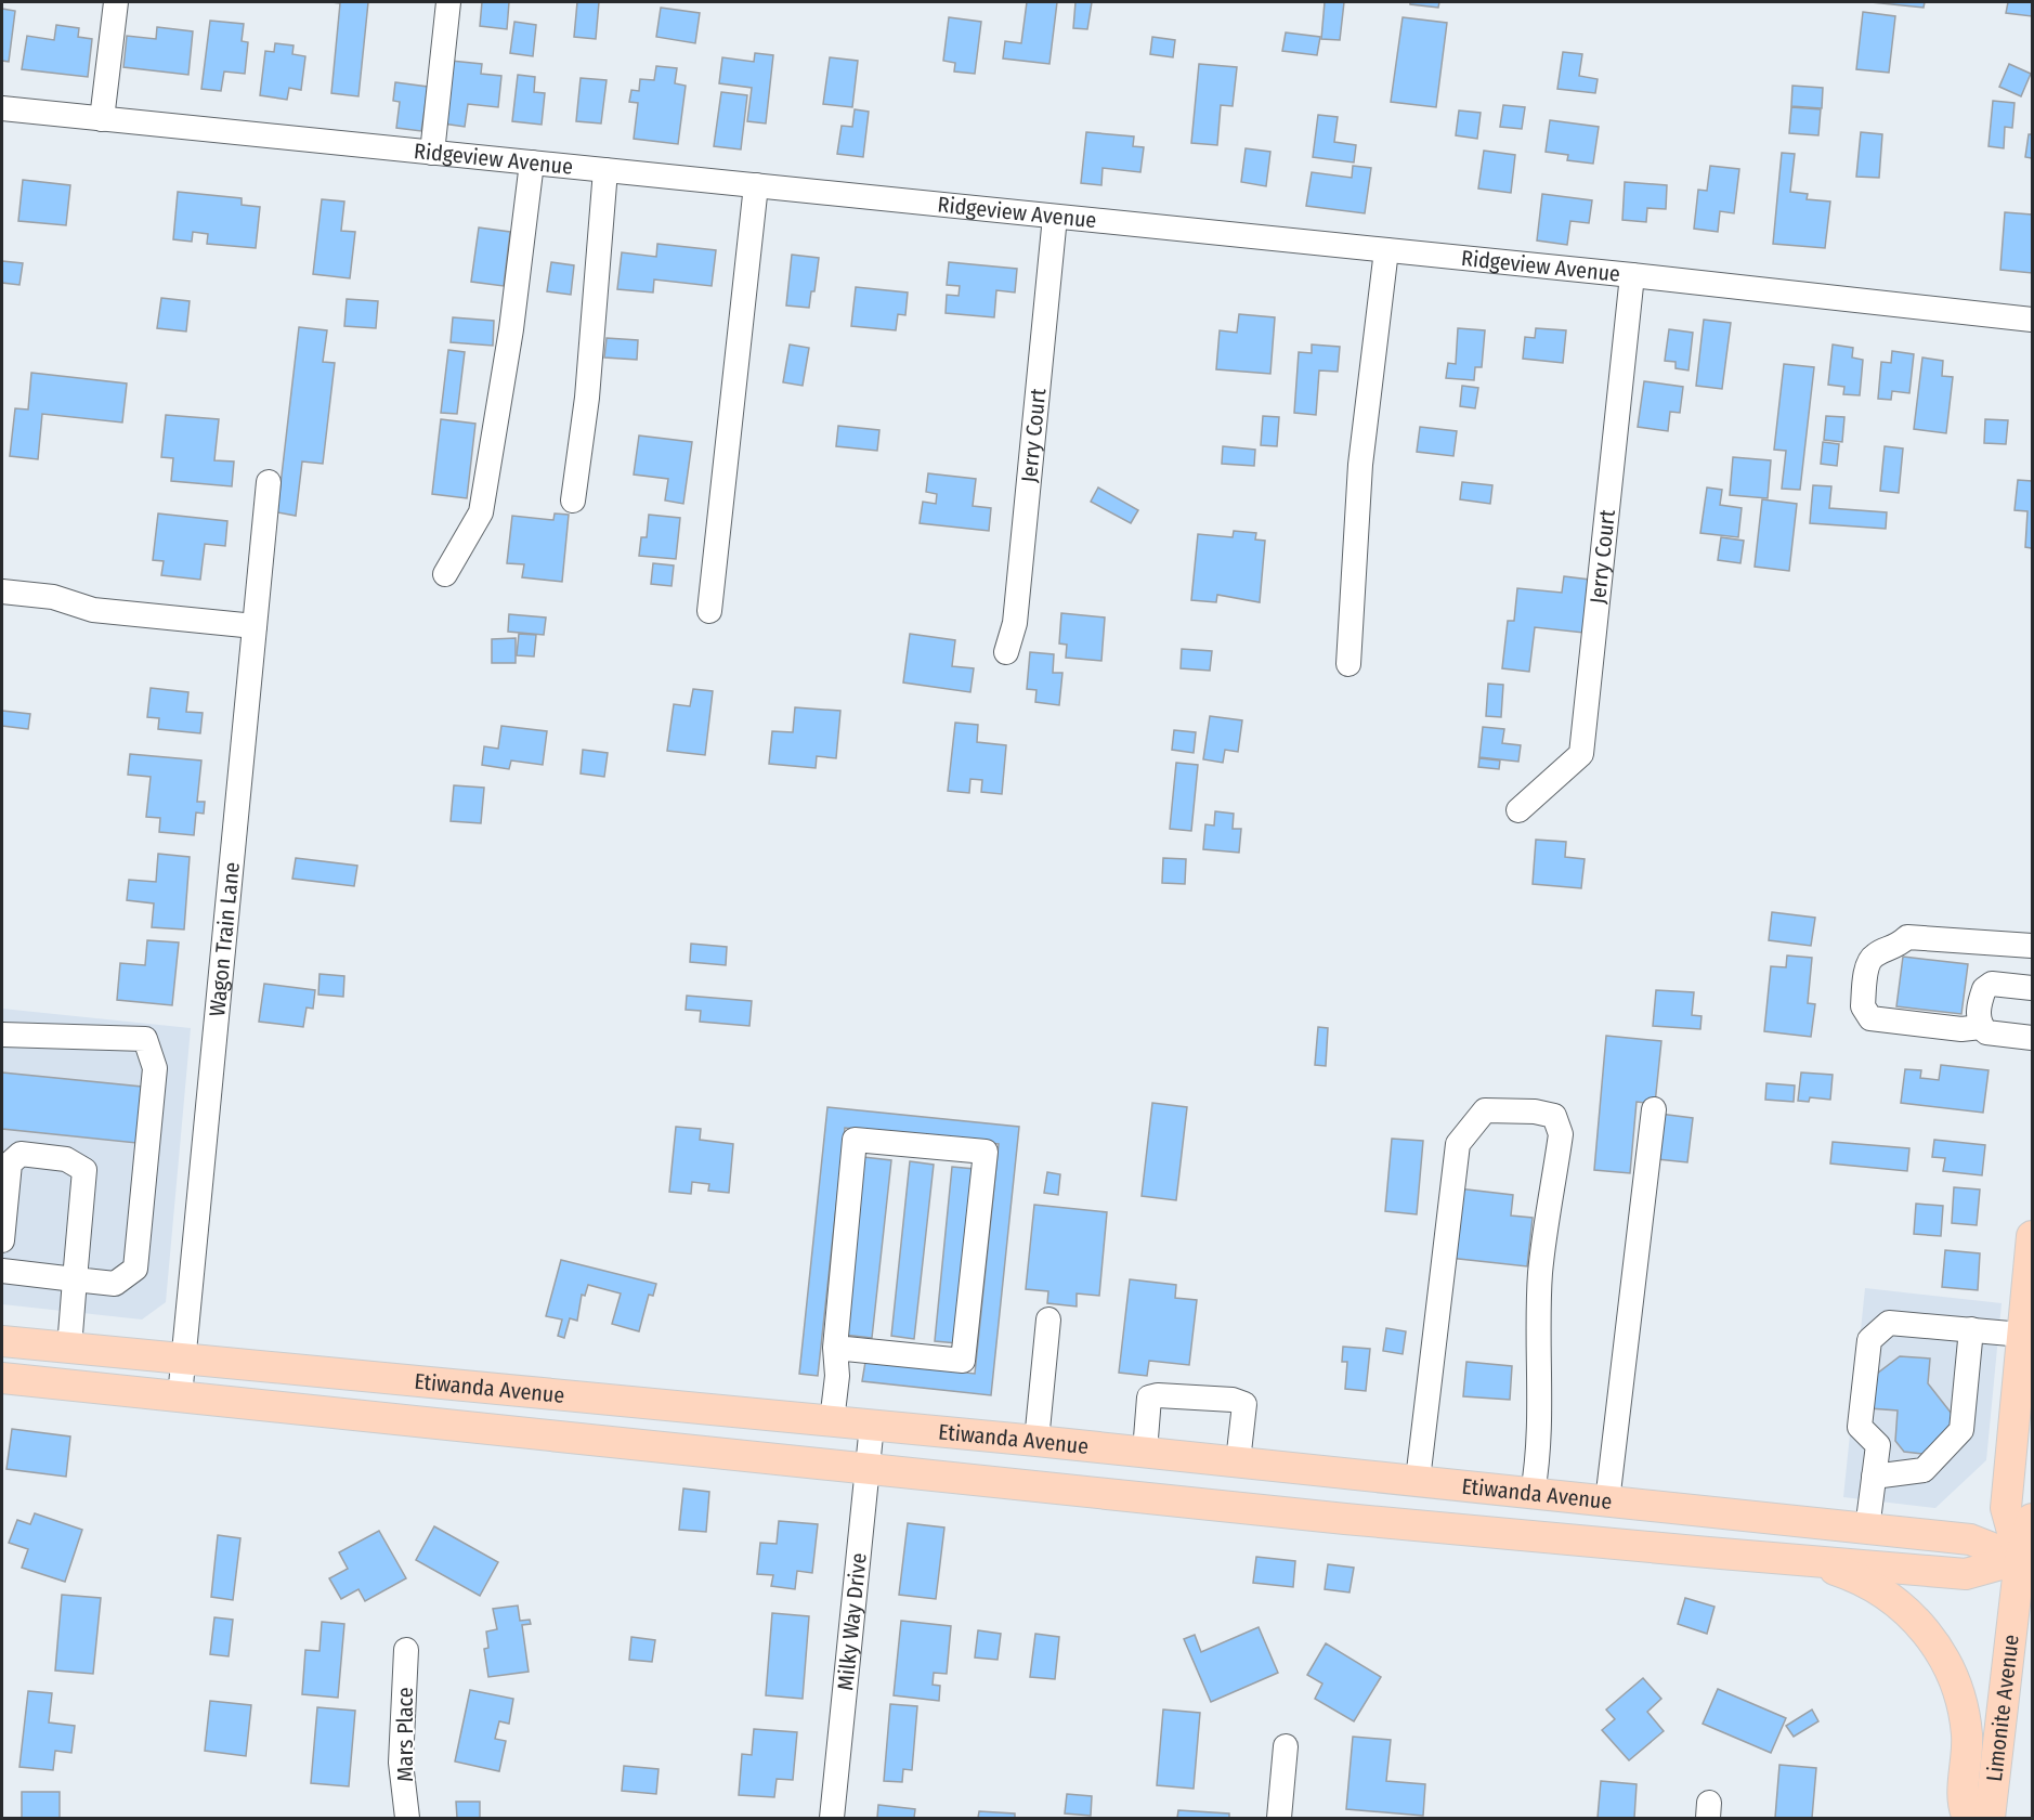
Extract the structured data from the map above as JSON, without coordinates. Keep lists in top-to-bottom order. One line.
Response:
{"streets":{"main road":["Etiwanda Avenue","Limonite Avenue"],"street":["Ridgeview Avenue","Jerry Court","Wagon Train Lane","Milky Way Drive","Mars Place"]},"crossings":[["Ridgeview Avenue","Jerry Court"],["Wagon Train Lane","Etiwanda Avenue"],["Etiwanda Avenue","Milky Way Drive"],["Etiwanda Avenue","Limonite Avenue"]]}
